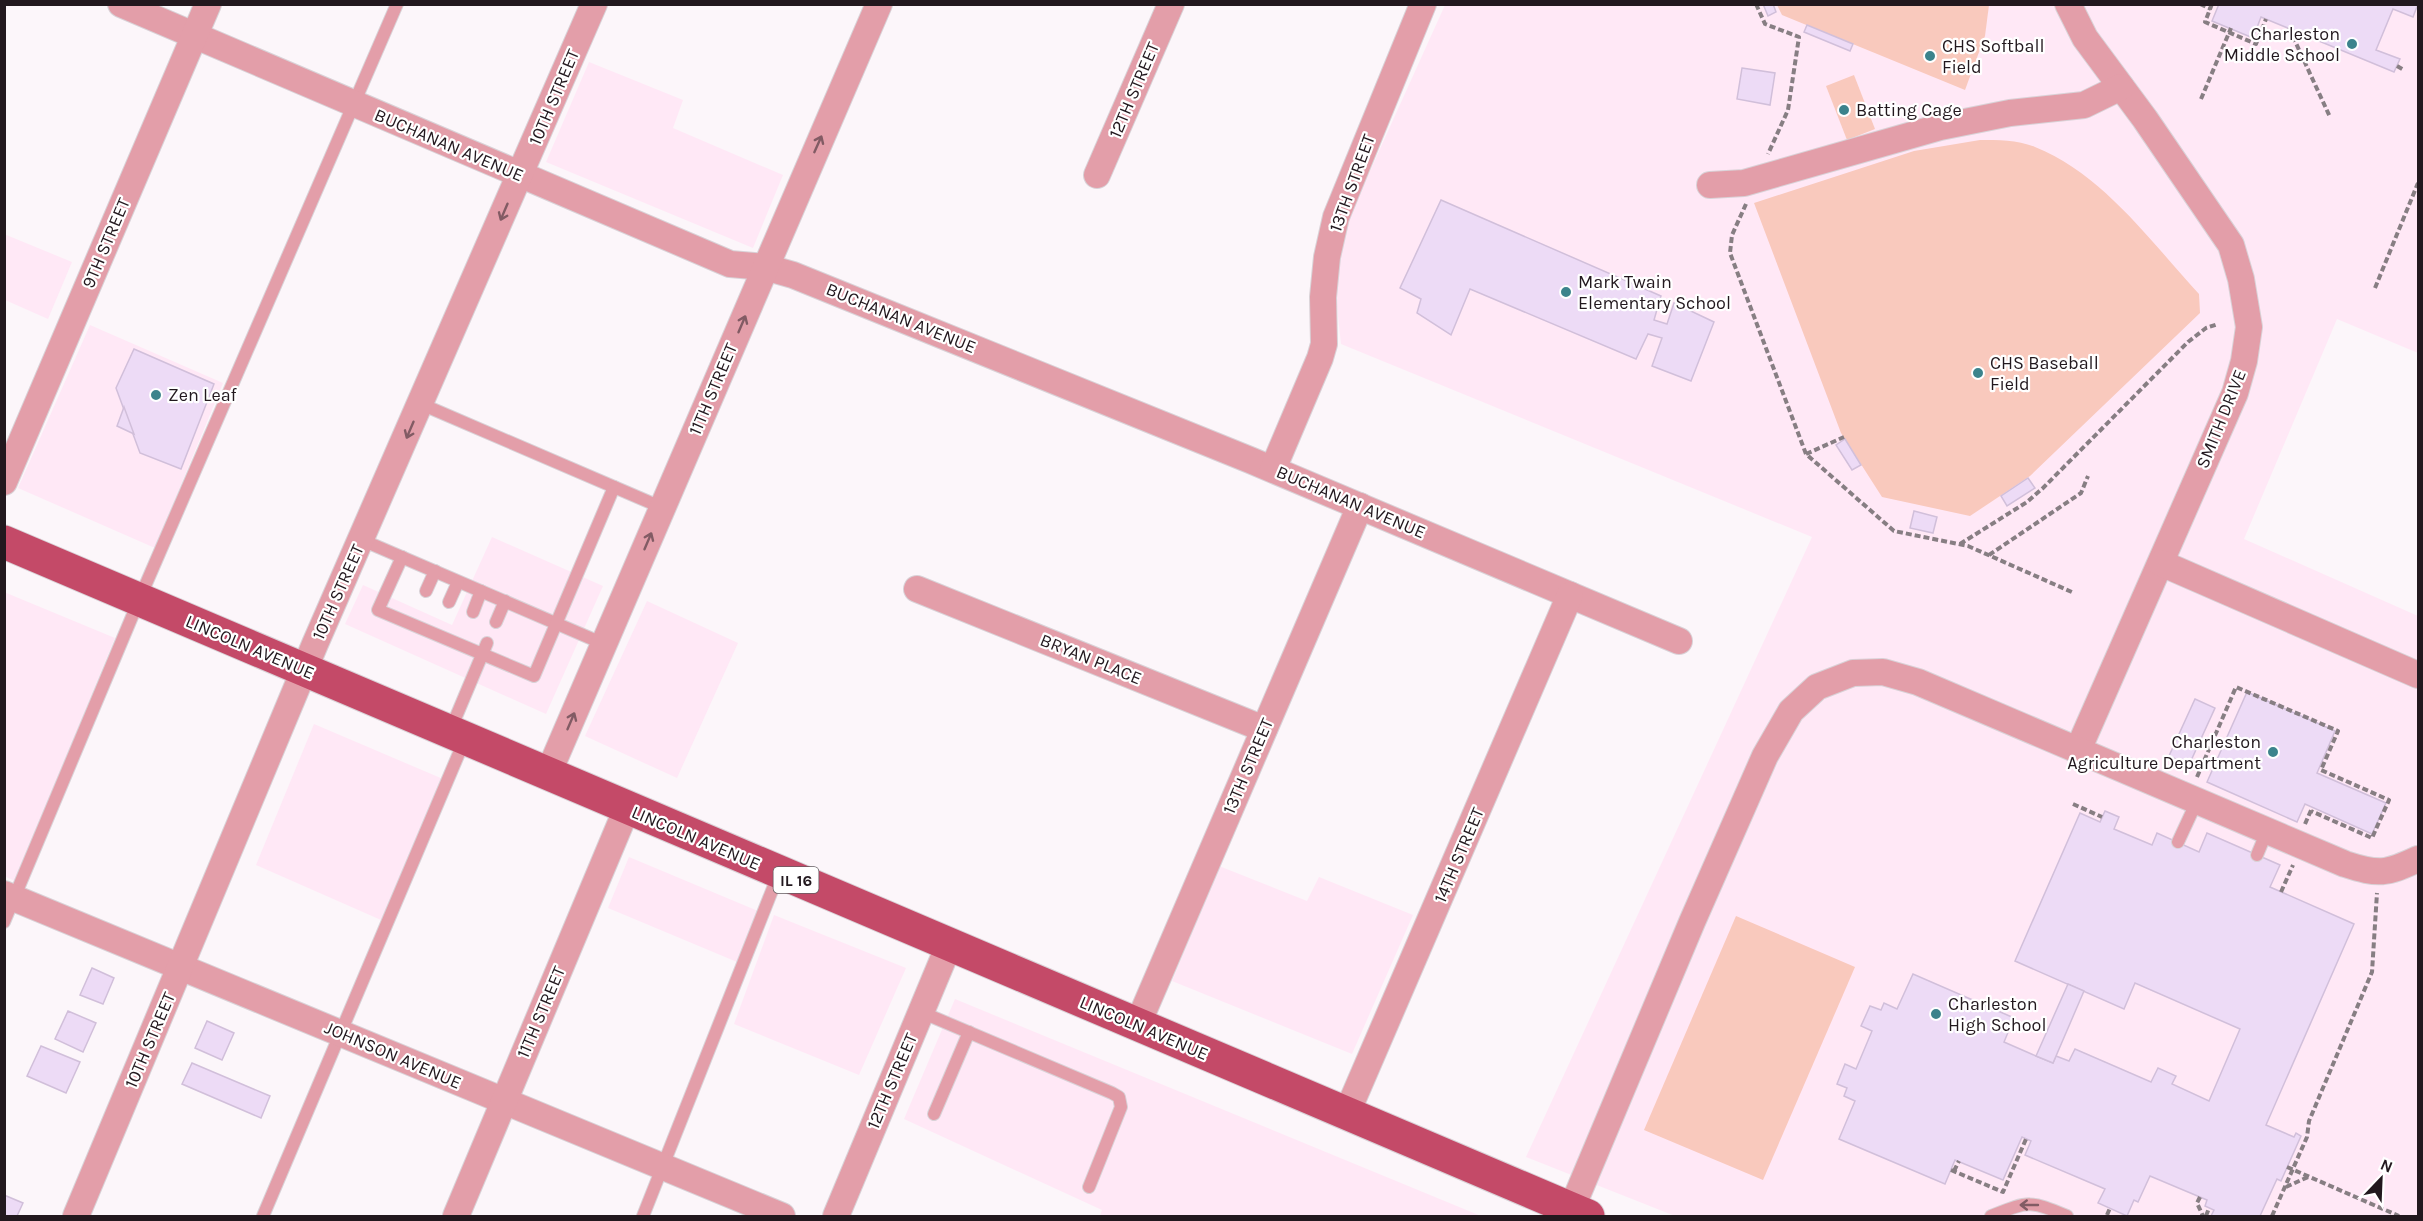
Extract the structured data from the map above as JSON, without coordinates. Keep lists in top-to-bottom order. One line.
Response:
{"streets":{"main road":["LINCOLN AVENUE","IL 16"],"street":["12TH STREET","10TH STREET","BUCHANAN AVENUE","13TH STREET","9TH STREET","11TH STREET","SMITH DRIVE","BRYAN PLACE","14TH STREET","JOHNSON AVENUE"]},"crossings":[["12TH STREET","LINCOLN AVENUE"],["10TH STREET","BUCHANAN AVENUE"],["10TH STREET","LINCOLN AVENUE"],["10TH STREET","JOHNSON AVENUE"],["BUCHANAN AVENUE","13TH STREET"],["BUCHANAN AVENUE","9TH STREET"],["BUCHANAN AVENUE","11TH STREET"],["BUCHANAN AVENUE","14TH STREET"],["13TH STREET","LINCOLN AVENUE"],["13TH STREET","BRYAN PLACE"],["11TH STREET","LINCOLN AVENUE"],["11TH STREET","JOHNSON AVENUE"],["LINCOLN AVENUE","14TH STREET"]],"one_way":["11TH STREET"],"places":["Charleston Middle School","CHS Softball Field","Batting Cage","Mark Twain Elementary School","CHS Baseball Field","Zen Leaf","Charleston Agriculture Department","Charleston High School"],"north":"top right"}
